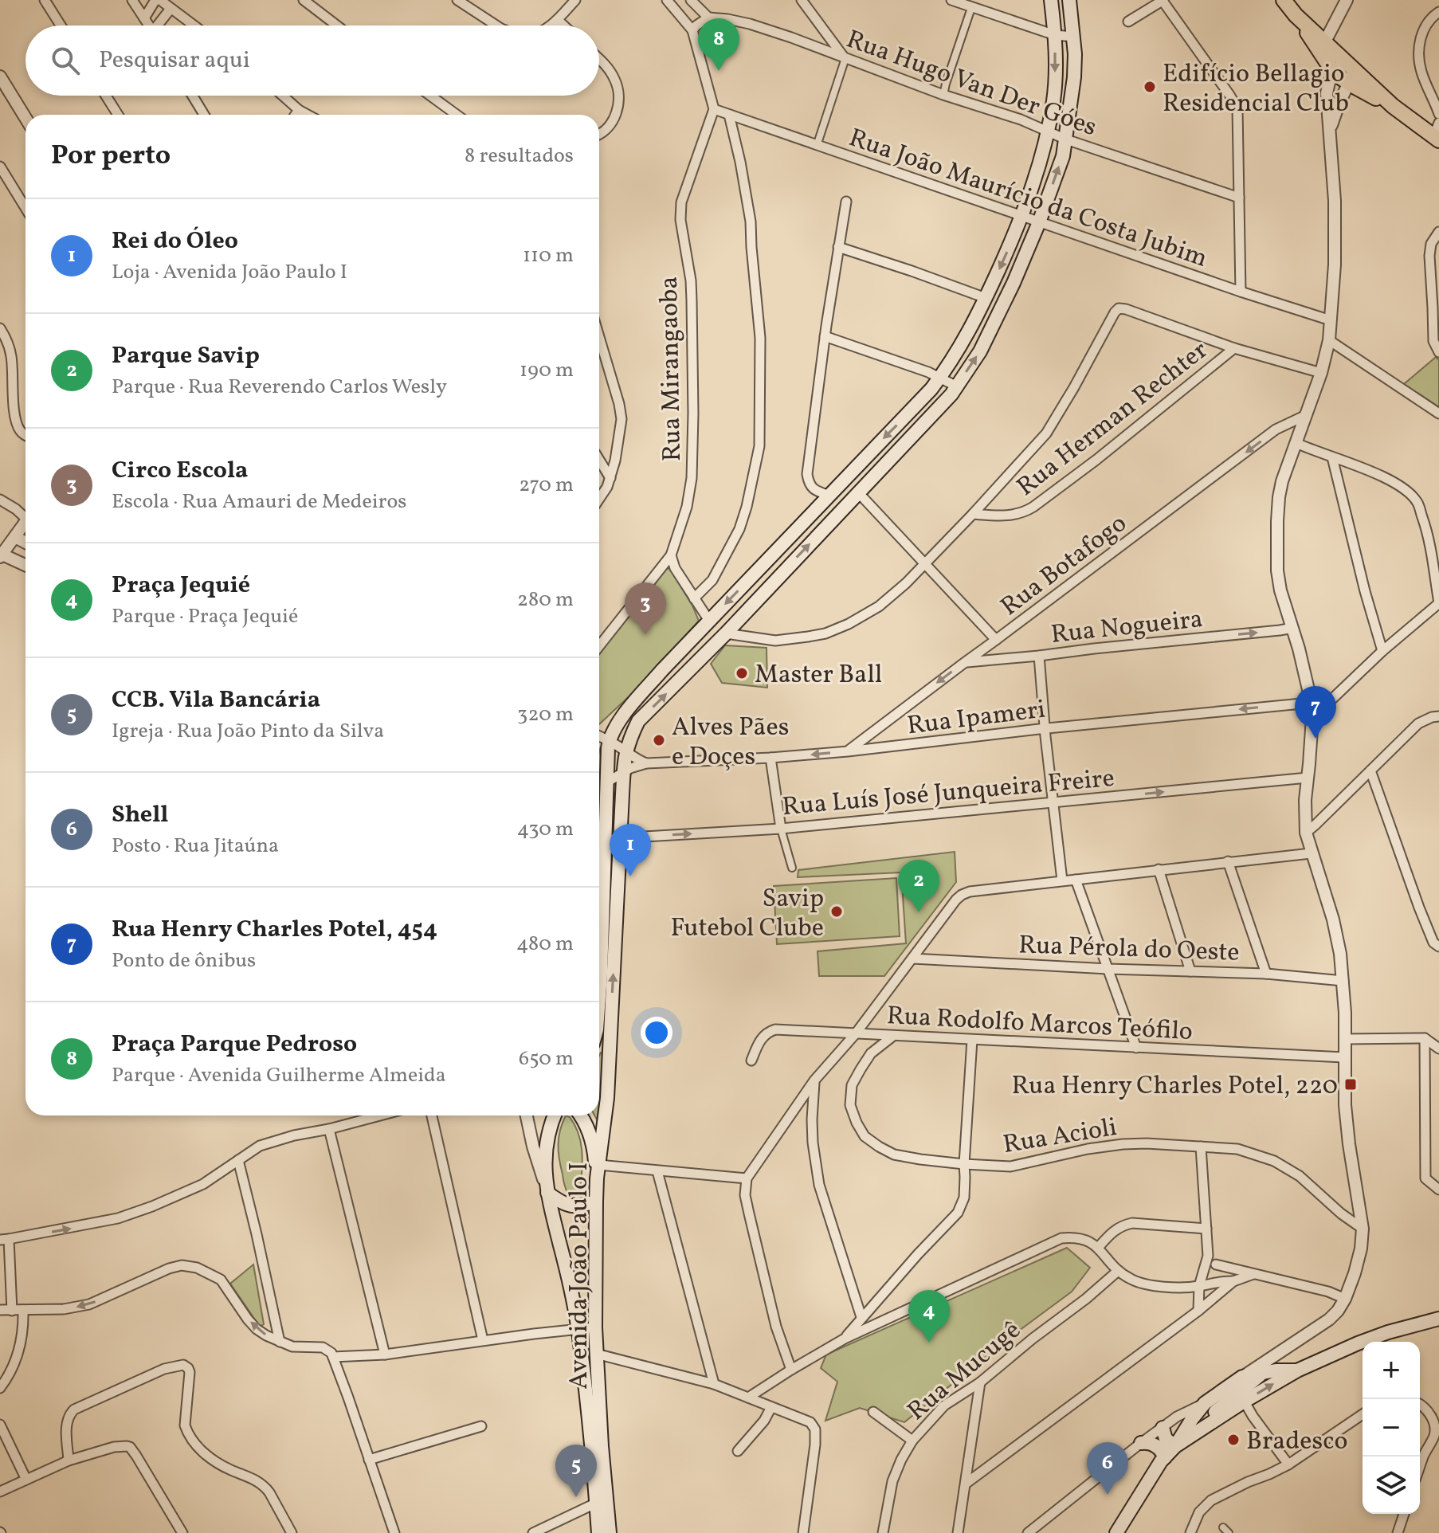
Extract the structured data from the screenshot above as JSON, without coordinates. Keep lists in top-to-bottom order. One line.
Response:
{"streets":{"main road":["Avenida João Paulo I"],"street":["Rua Hugo Van Der Góes","Rua João Maurício da Costa Jubim","Rua Mirangaoba","Rua Herman Rechter","Rua Botafogo","Rua Nogueira","Rua Ipameri","Rua Luís José Junqueira Freire","Rua Pérola do Oeste","Rua Rodolfo Marcos Teófilo","Rua Acioli","Rua Mucugê"]},"crossings":[["Rua Hugo Van Der Góes","Avenida João Paulo I"],["Rua João Maurício da Costa Jubim","Rua Mirangaoba"],["Rua João Maurício da Costa Jubim","Avenida João Paulo I"],["Rua Botafogo","Rua Nogueira"],["Rua Botafogo","Rua Ipameri"],["Rua Ipameri","Avenida João Paulo I"],["Rua Luís José Junqueira Freire","Avenida João Paulo I"],["Rua Rodolfo Marcos Teófilo","Rua Acioli"]],"one_way":["Rua Botafogo","Rua Nogueira","Rua Ipameri"],"places":{"other":["Edifício Bellagio Residencial Club","Master Ball","Alves Pães e Doçes","Savip Futebol Clube","Bradesco"],"transit":["Rua Henry Charles Potel, 220"]},"page":{"pins":["8","3","7","1","2","4","6","5"],"search":"Pesquisar aqui","heading":["Por perto","8 resultados"],"list":[{"mark":"1","name":"Rei do Óleo","note":"Loja · Avenida João Paulo I","value":"110 m"},{"mark":"2","name":"Parque Savip","note":"Parque · Rua Reverendo Carlos Wesly","value":"190 m"},{"mark":"3","name":"Circo Escola","note":"Escola · Rua Amauri de Medeiros","value":"270 m"},{"mark":"4","name":"Praça Jequié","note":"Parque · Praça Jequié","value":"280 m"},{"mark":"5","name":"CCB. Vila Bancária","note":"Igreja · Rua João Pinto da Silva","value":"320 m"},{"mark":"6","name":"Shell","note":"Posto · Rua Jitaúna","value":"430 m"},{"mark":"7","name":"Rua Henry Charles Potel, 454","note":"Ponto de ônibus","value":"480 m"},{"mark":"8","name":"Praça Parque Pedroso","note":"Parque · Avenida Guilherme Almeida","value":"650 m"}],"map_buttons":["+","−"]}}
